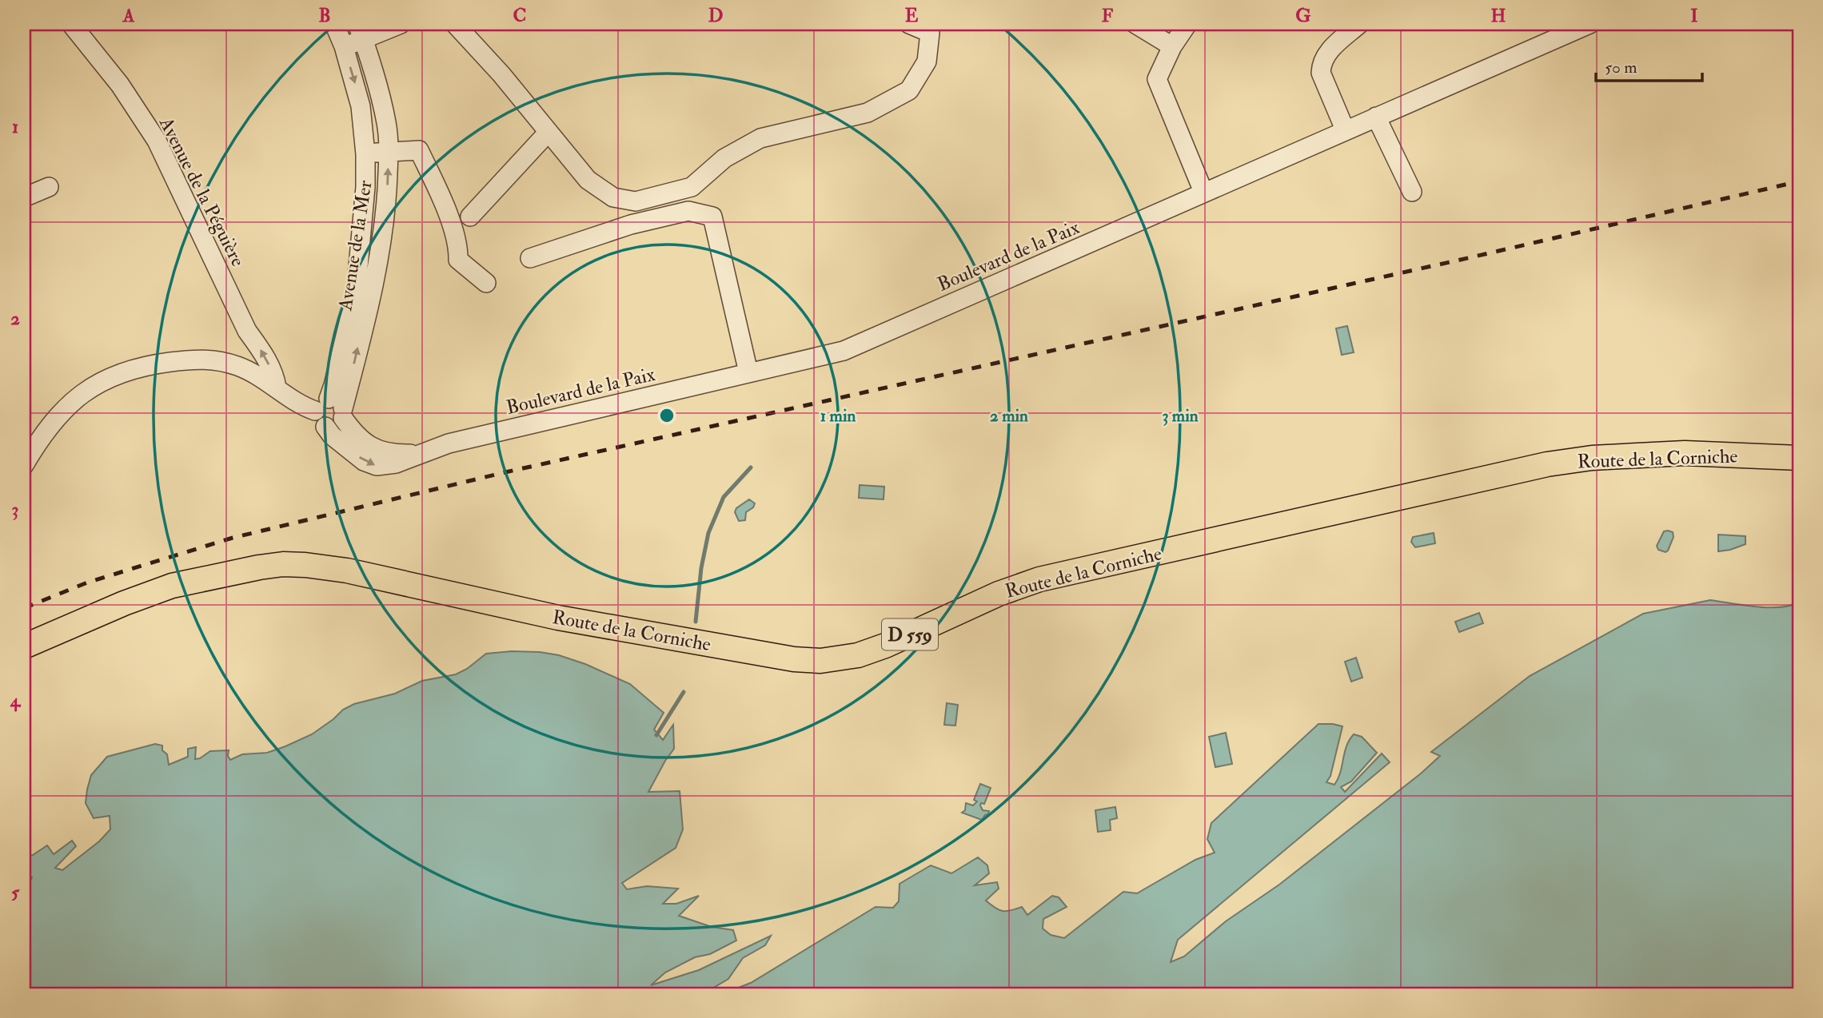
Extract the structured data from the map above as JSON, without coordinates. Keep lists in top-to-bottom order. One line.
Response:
{"streets":{"main road":["Route de la Corniche","D 559"],"street":["Avenue de la Péguière","Avenue de la Mer","Boulevard de la Paix"]},"crossings":[["Avenue de la Mer","Boulevard de la Paix"]],"scale_bar":"50 m","grid":{"columns":["A","B","C","D","E","F","G","H","I"],"rows":["1","2","3","4","5"]},"rings":["1 min","2 min","3 min"]}
